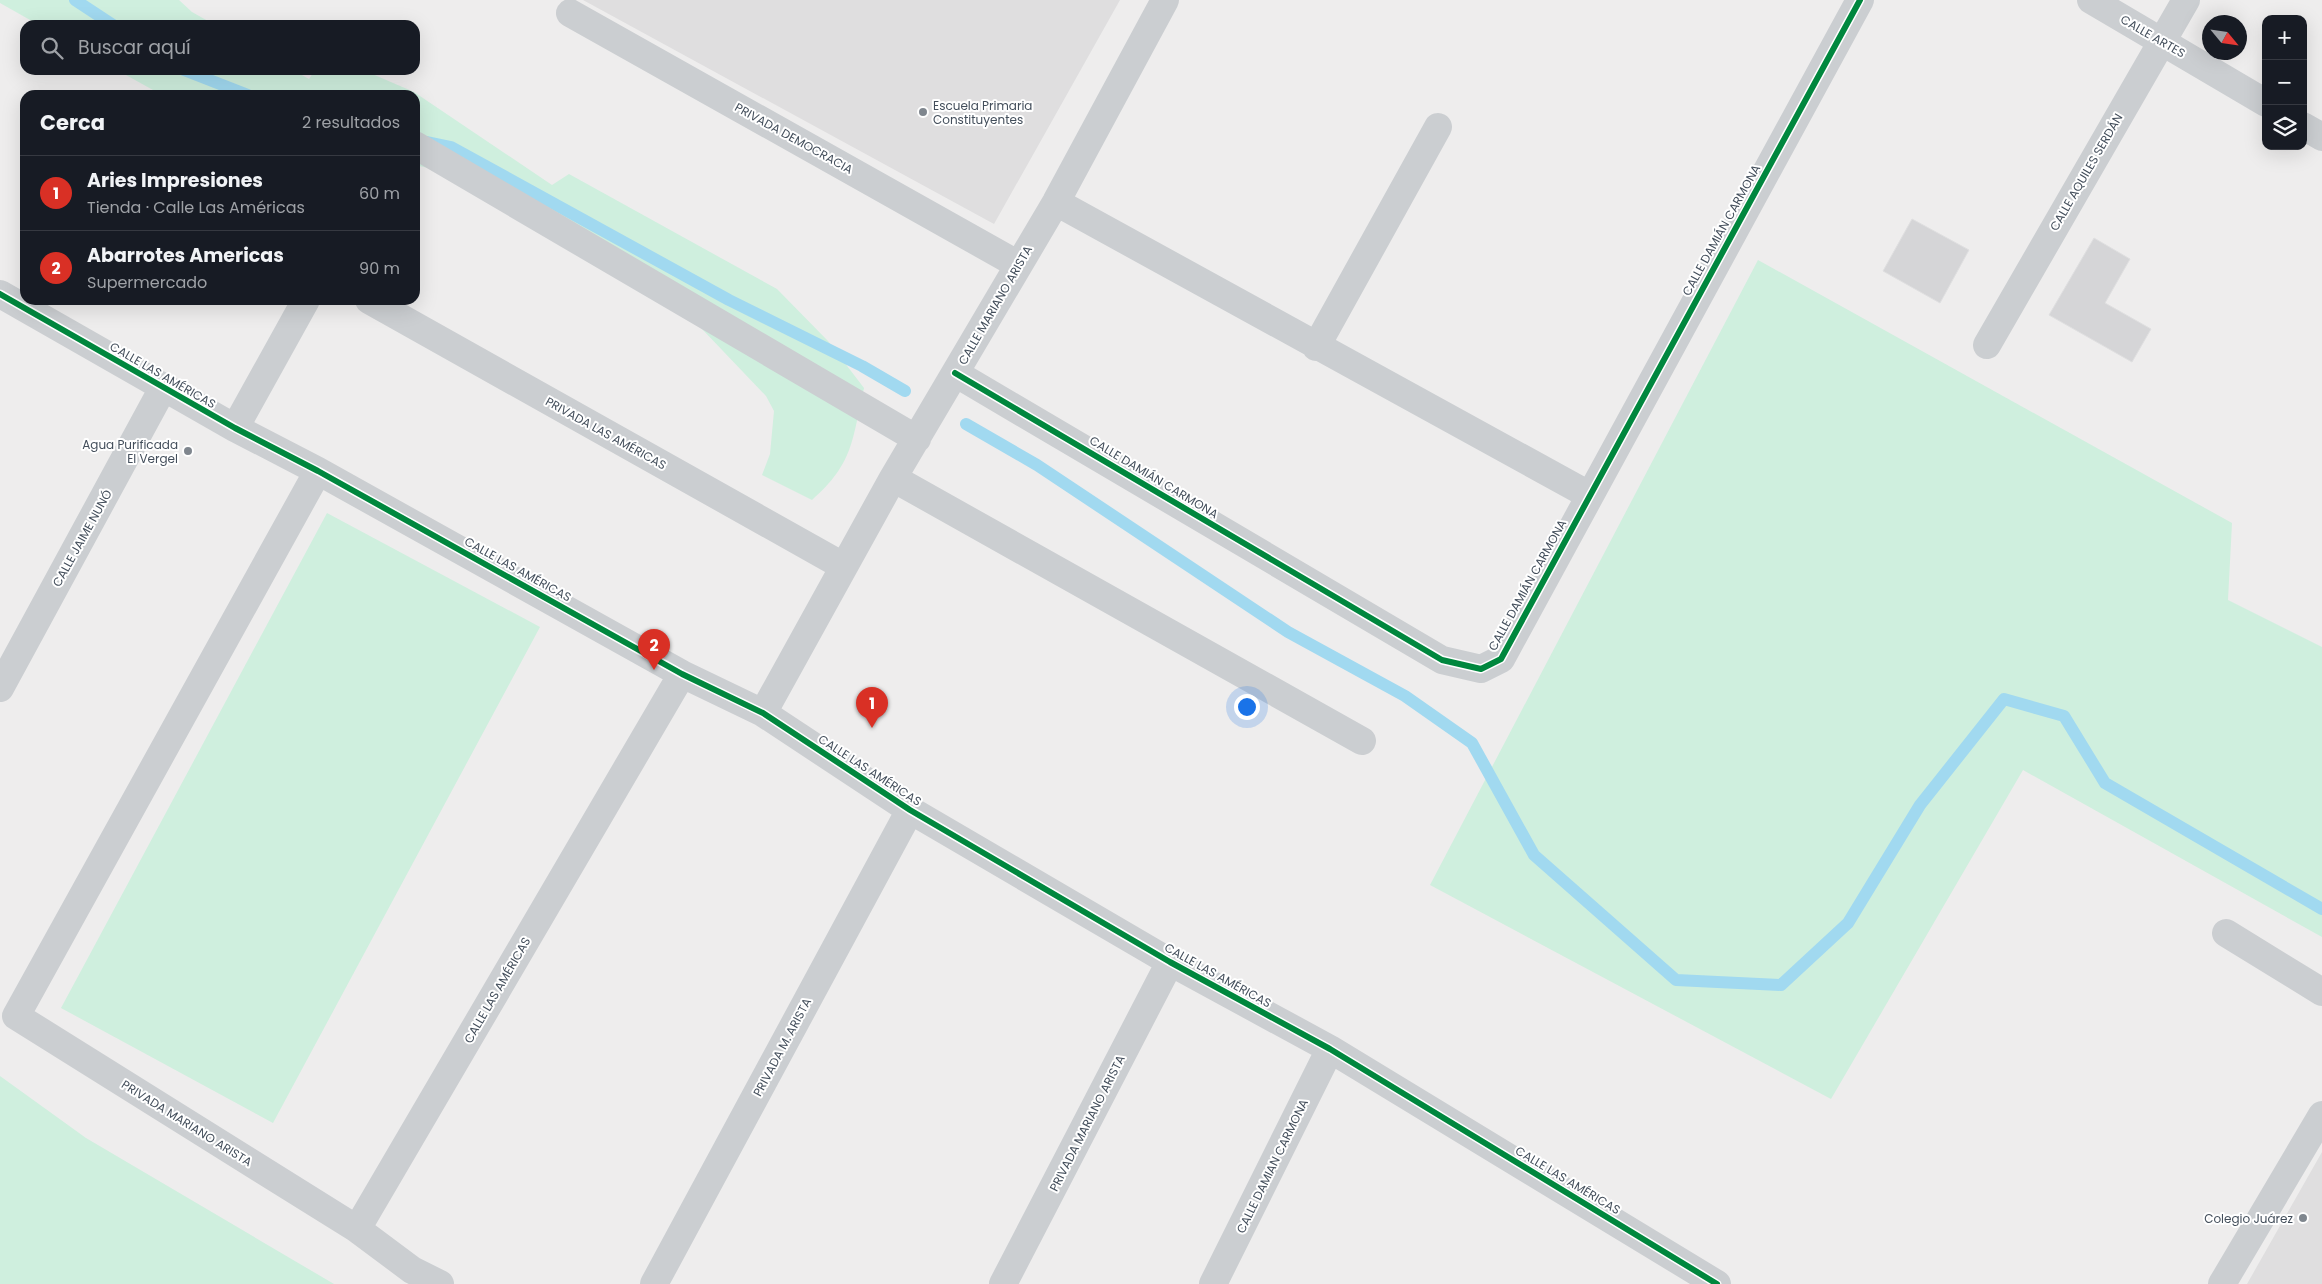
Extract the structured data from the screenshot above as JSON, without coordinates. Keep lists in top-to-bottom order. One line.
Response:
{"streets":{"street":["CALLE ARTES","PRIVADA DEMOCRACIA","CALLE AQUILES SERDÁN","CALLE DAMIÁN CARMONA","CALLE MARIANO ARISTA","CALLE LAS AMÉRICAS","PRIVADA LAS AMÉRICAS","CALLE JAIME NUNÓ","PRIVADA M. ARISTA","PRIVADA MARIANO ARISTA","CALLE DAMIAN CARMONA"]},"crossings":[["CALLE ARTES","CALLE AQUILES SERDÁN"],["PRIVADA DEMOCRACIA","CALLE MARIANO ARISTA"],["CALLE DAMIÁN CARMONA","CALLE MARIANO ARISTA"],["CALLE MARIANO ARISTA","CALLE LAS AMÉRICAS"],["CALLE MARIANO ARISTA","PRIVADA LAS AMÉRICAS"],["CALLE LAS AMÉRICAS","CALLE JAIME NUNÓ"],["CALLE LAS AMÉRICAS","PRIVADA M. ARISTA"],["CALLE LAS AMÉRICAS","PRIVADA MARIANO ARISTA"],["CALLE LAS AMÉRICAS","CALLE DAMIAN CARMONA"]],"places":["Escuela Primaria Constituyentes","Agua Purificada El Vergel","Colegio Juárez"],"north":"bottom right","page":{"map_buttons":["+","−"],"search":"Buscar aquí","heading":["Cerca","2 resultados"],"list":[{"mark":"1","name":"Aries Impresiones","note":"Tienda · Calle Las Américas","value":"60 m"},{"mark":"2","name":"Abarrotes Americas","note":"Supermercado","value":"90 m"}],"pins":["2","1"]}}
